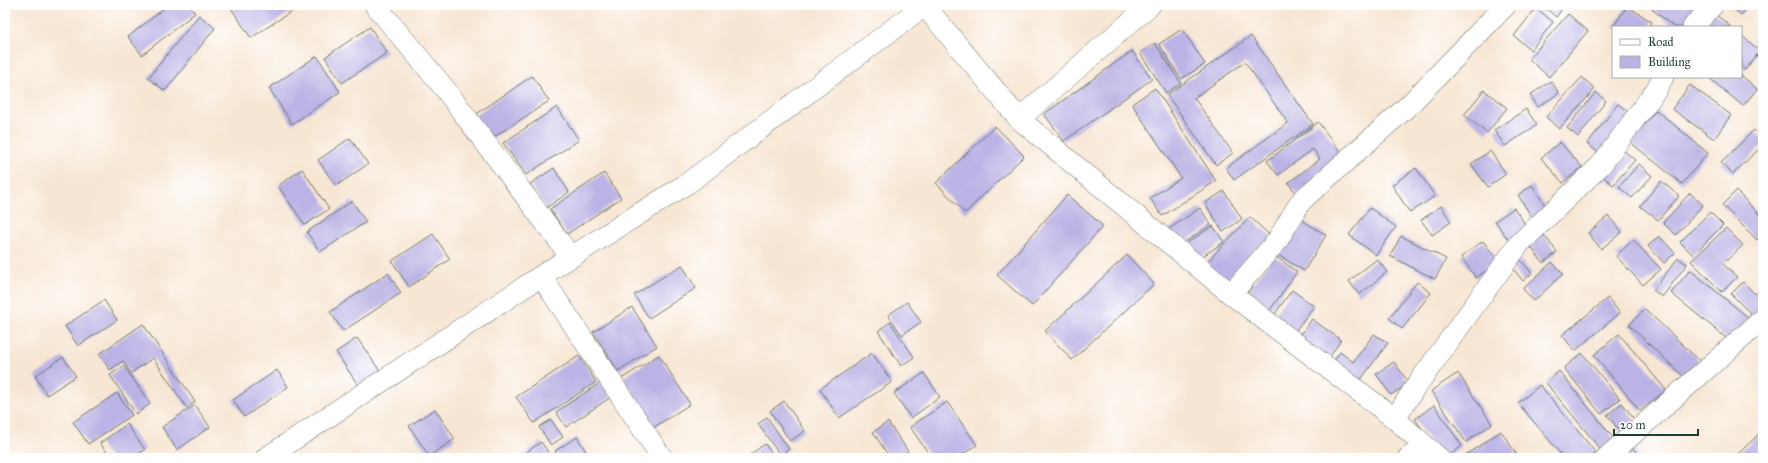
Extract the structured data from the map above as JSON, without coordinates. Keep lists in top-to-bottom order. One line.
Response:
{"legend":["Road","Building"],"scale_bar":"20 m"}
